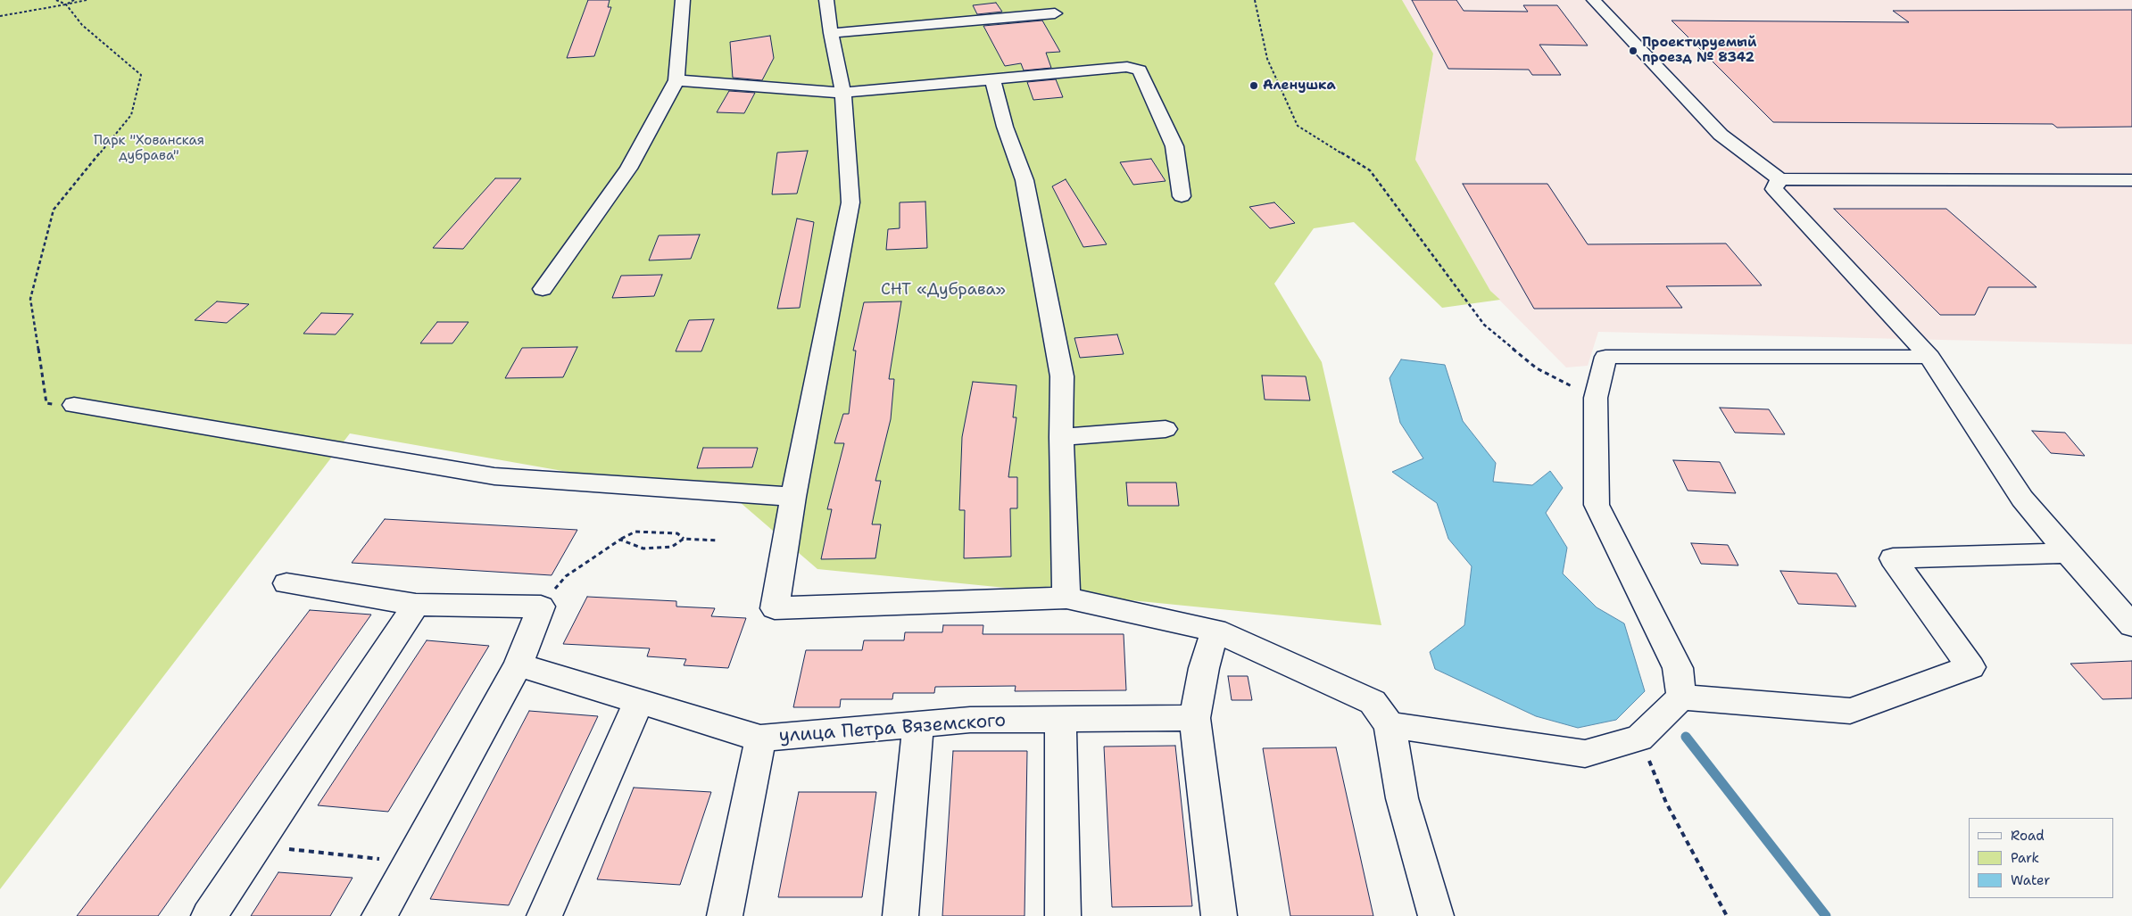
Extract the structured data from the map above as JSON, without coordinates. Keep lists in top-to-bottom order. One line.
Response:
{"streets":{"street":["улица Петра Вяземского"]},"parks":["Парк \"Хованская дубрава\"","СНТ «Дубрава»"],"places":["Проектируемый проезд № 8342","Аленушка"],"legend":["Road","Park","Water"]}
